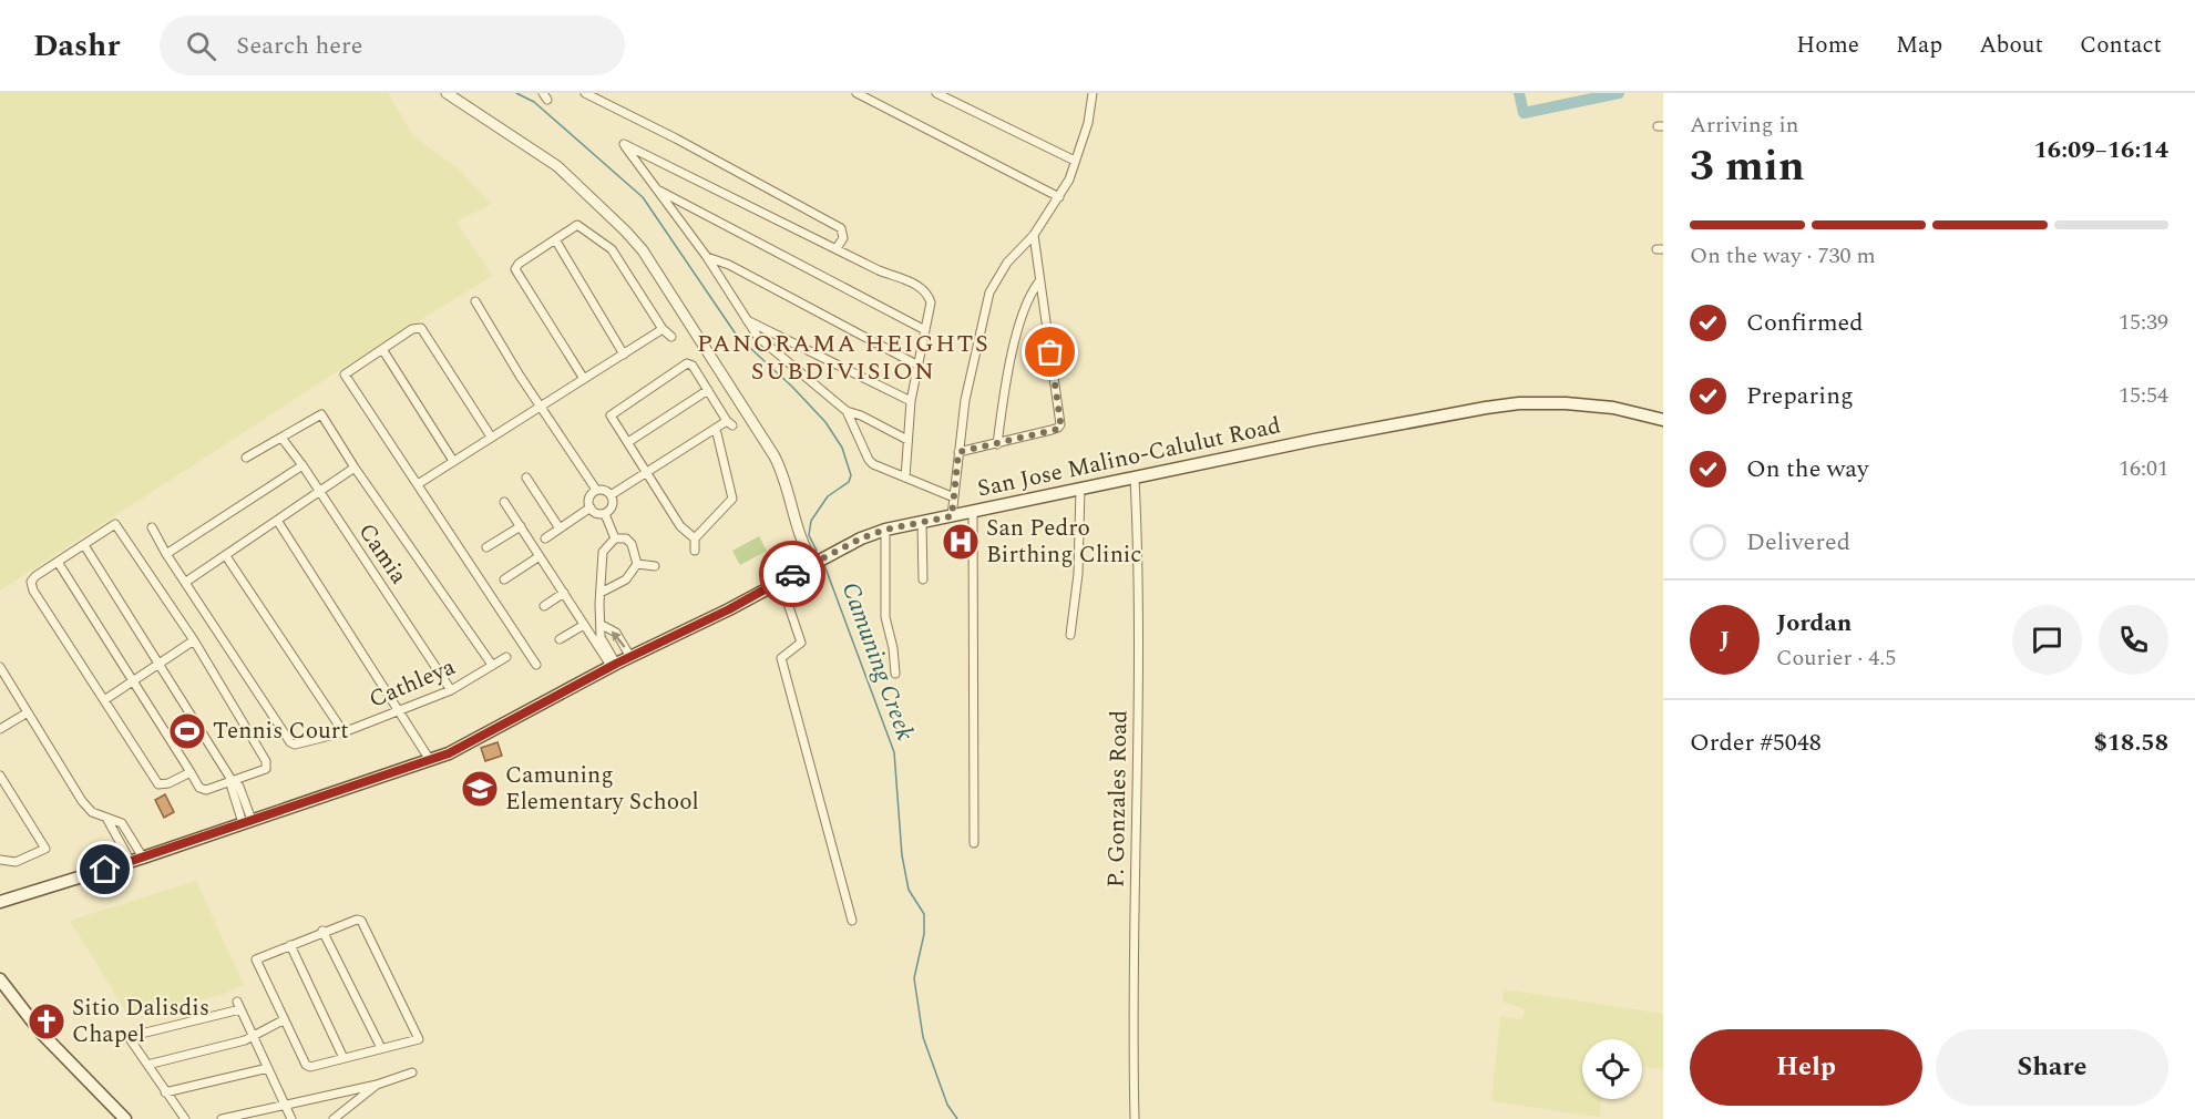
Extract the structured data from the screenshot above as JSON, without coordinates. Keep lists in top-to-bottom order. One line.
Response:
{"streets":{"main road":["San Jose Malino-Calulut Road"],"street":["Camia","Cathleya","P. Gonzales Road"]},"crossings":[["San Jose Malino-Calulut Road","P. Gonzales Road"],["Camia","Cathleya"]],"districts":["PANORAMA HEIGHTS SUBDIVISION"],"water":["Camuning Creek"],"places":{"hospital":["San Pedro Birthing Clinic"],"sports":["Tennis Court"],"school or university":["Camuning Elementary School"],"church":["Sitio Dalisdis Chapel"]},"page":{"header":"Dashr","search":"Search here","nav":["Home","Map","About","Contact"],"heading":["3 min","Arriving in","16:09–16:14"],"panel":["Jordan","Courier · 4.5","Order #5048","$18.58"],"bar":"On the way · 730 m","list":[["Confirmed","15:39"],["Preparing","15:54"],["On the way","16:01"],"Delivered"],"round":"J","buttons":["Help","Share"]}}
